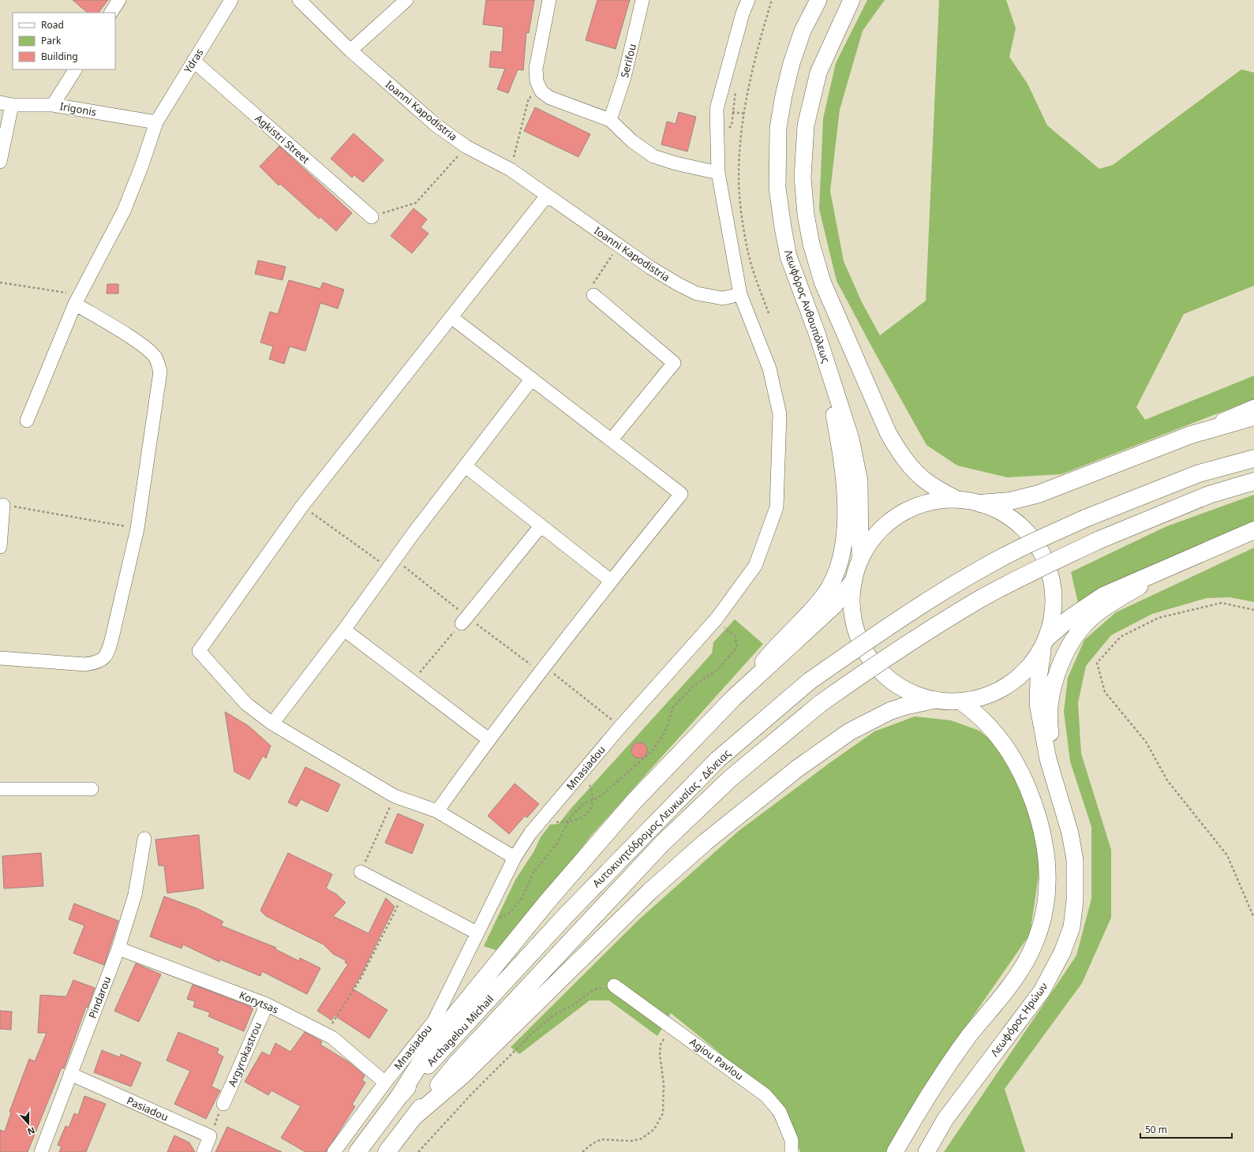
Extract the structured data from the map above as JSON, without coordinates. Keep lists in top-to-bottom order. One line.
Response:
{"streets":{"highway":["Αυτοκινητόδρομος Λευκωσίας - Δένειας","Archagelou Michail"],"main road":["Λεωφόρος Ανθουπόλεως","Λεωφόρος Ηρώων"],"street":["Ydras","Serifou","Irigonis","Ioanni Kapodistria","Agkistri Street","Mnasiadou","Pindarou","Korytsas","Argyrokastrou","Agiou Pavlou","Pasiadou"]},"crossings":[["Ydras","Irigonis"],["Ydras","Agkistri Street"],["Ioanni Kapodistria","Mnasiadou"],["Mnasiadou","Korytsas"],["Αυτοκινητόδρομος Λευκωσίας - Δένειας","Archagelou Michail"],["Pindarou","Korytsas"],["Pindarou","Pasiadou"],["Korytsas","Argyrokastrou"]],"legend":["Road","Park","Building"],"scale_bar":"50 m","north":"bottom"}
